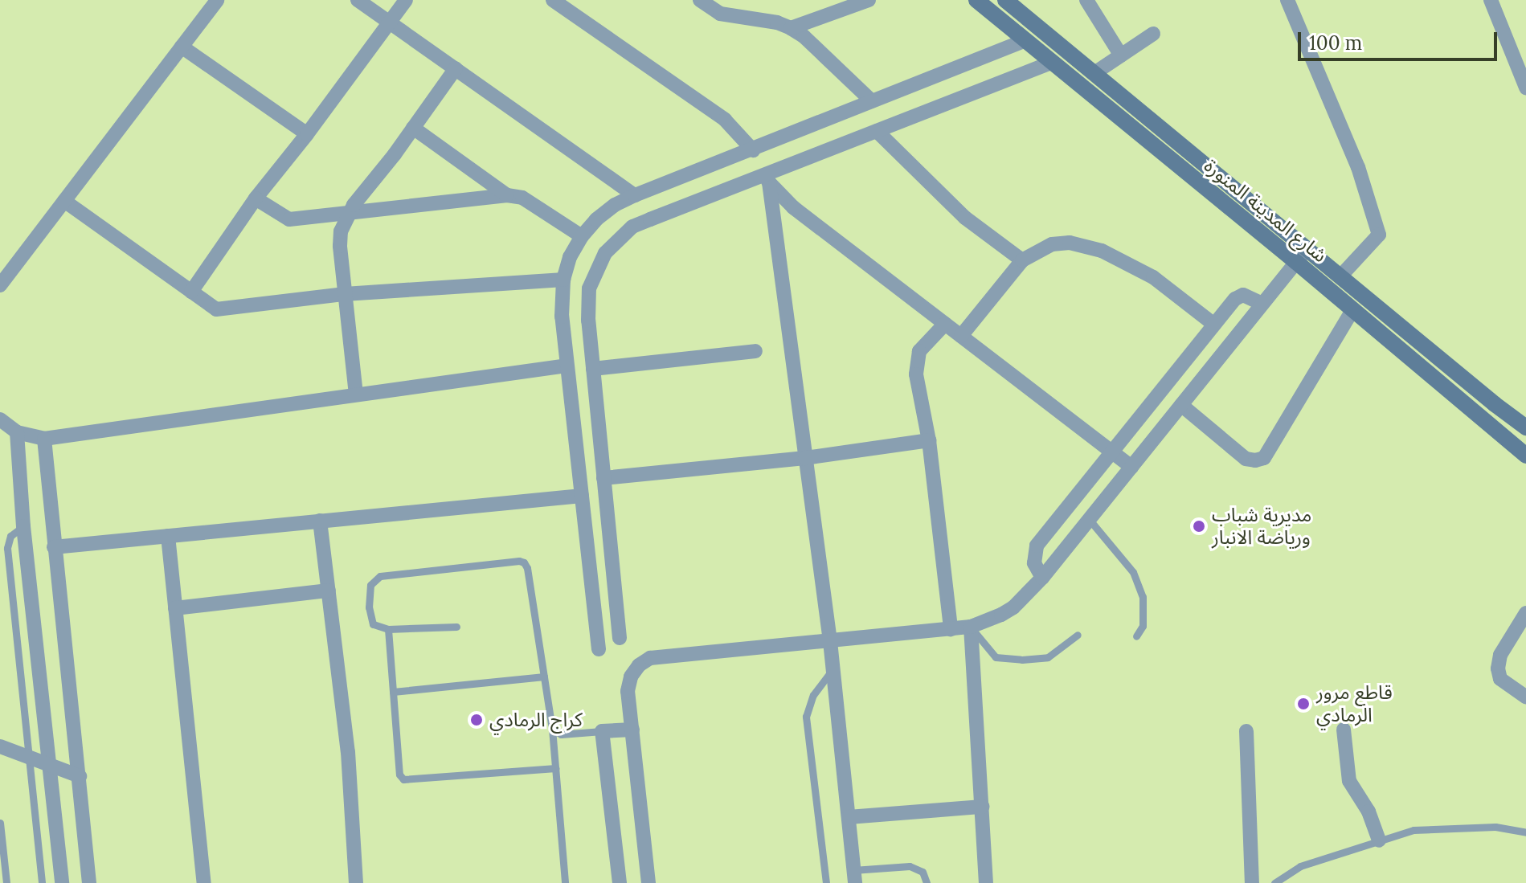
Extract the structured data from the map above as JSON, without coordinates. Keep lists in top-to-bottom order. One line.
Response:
{"streets":{"main road":["شارع المدينة المنورة"]},"places":["مديرية شباب ورياضة الانبار","قاطع مرور الرمادي","كراج الرمادي"],"scale_bar":"100 m"}
